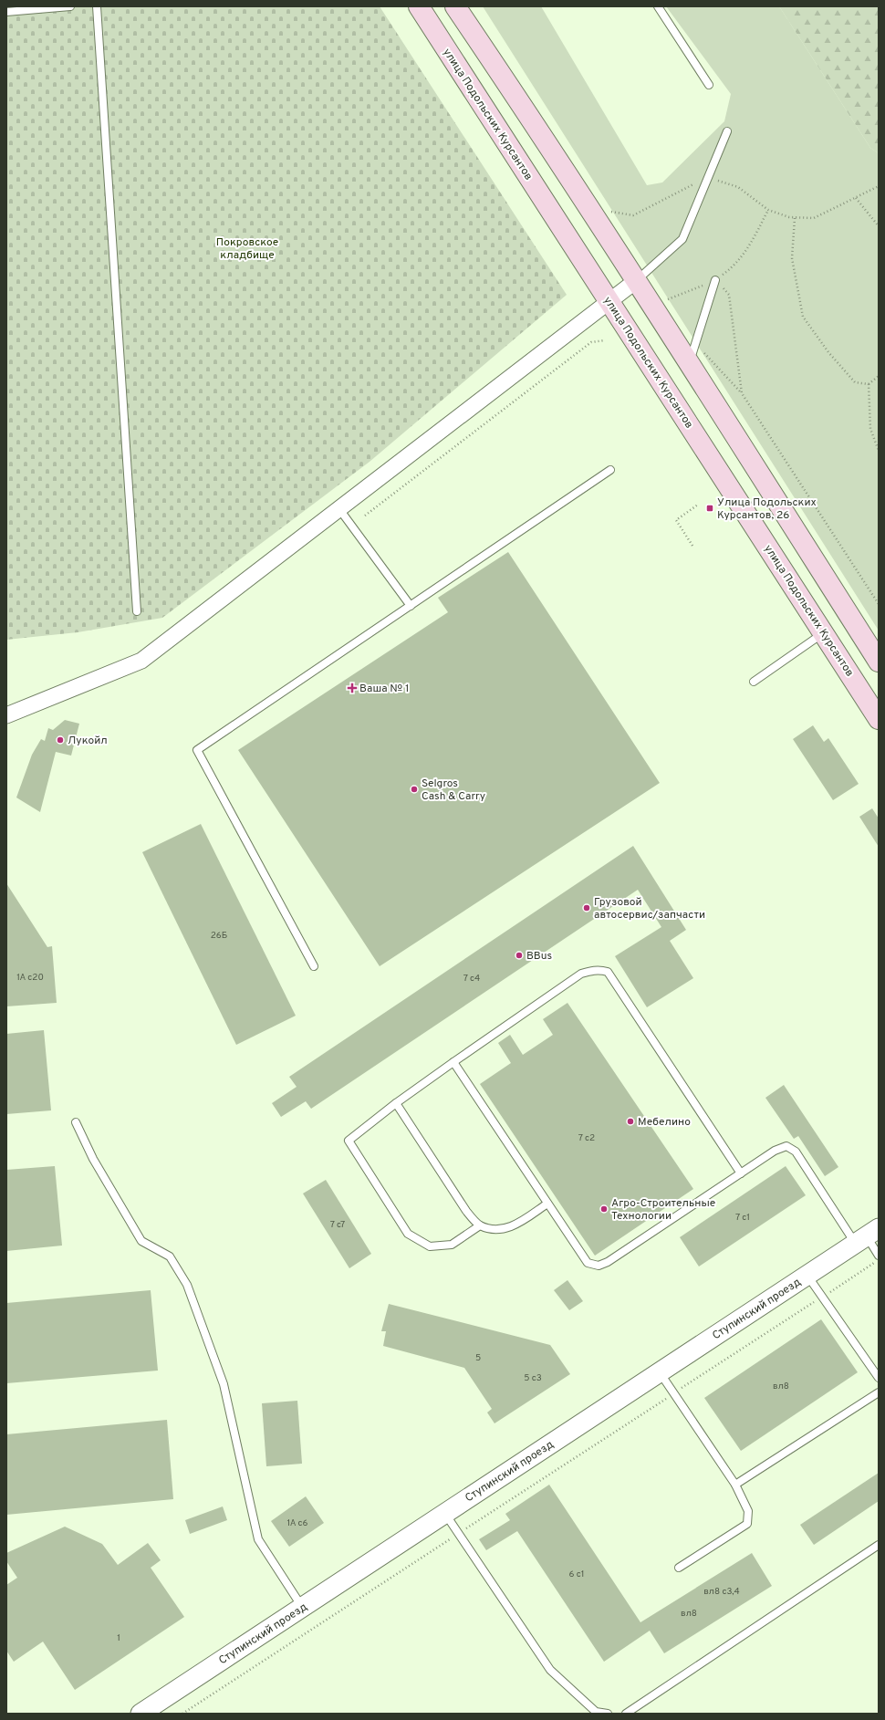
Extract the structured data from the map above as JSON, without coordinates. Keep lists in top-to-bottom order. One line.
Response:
{"streets":{"main road":["улица Подольских Курсантов"],"street":["Ступинский проезд"]},"parks":["Покровское кладбище"],"places":{"transit":["Улица Подольских Курсантов, 26"],"health":["Ваша № 1"],"other":["Лукойл","Selgros Cash & Carry","Грузовой автосервис/запчасти","BBus","Мебелино","Агро-Строительные Технологии"]},"house_numbers":["26Б","1А с20","7 с4","7 с2","7 с1","7 с7","5","5 с3","вл8","1А с6","6 с1","вл8 с3,4","вл8","1"]}
